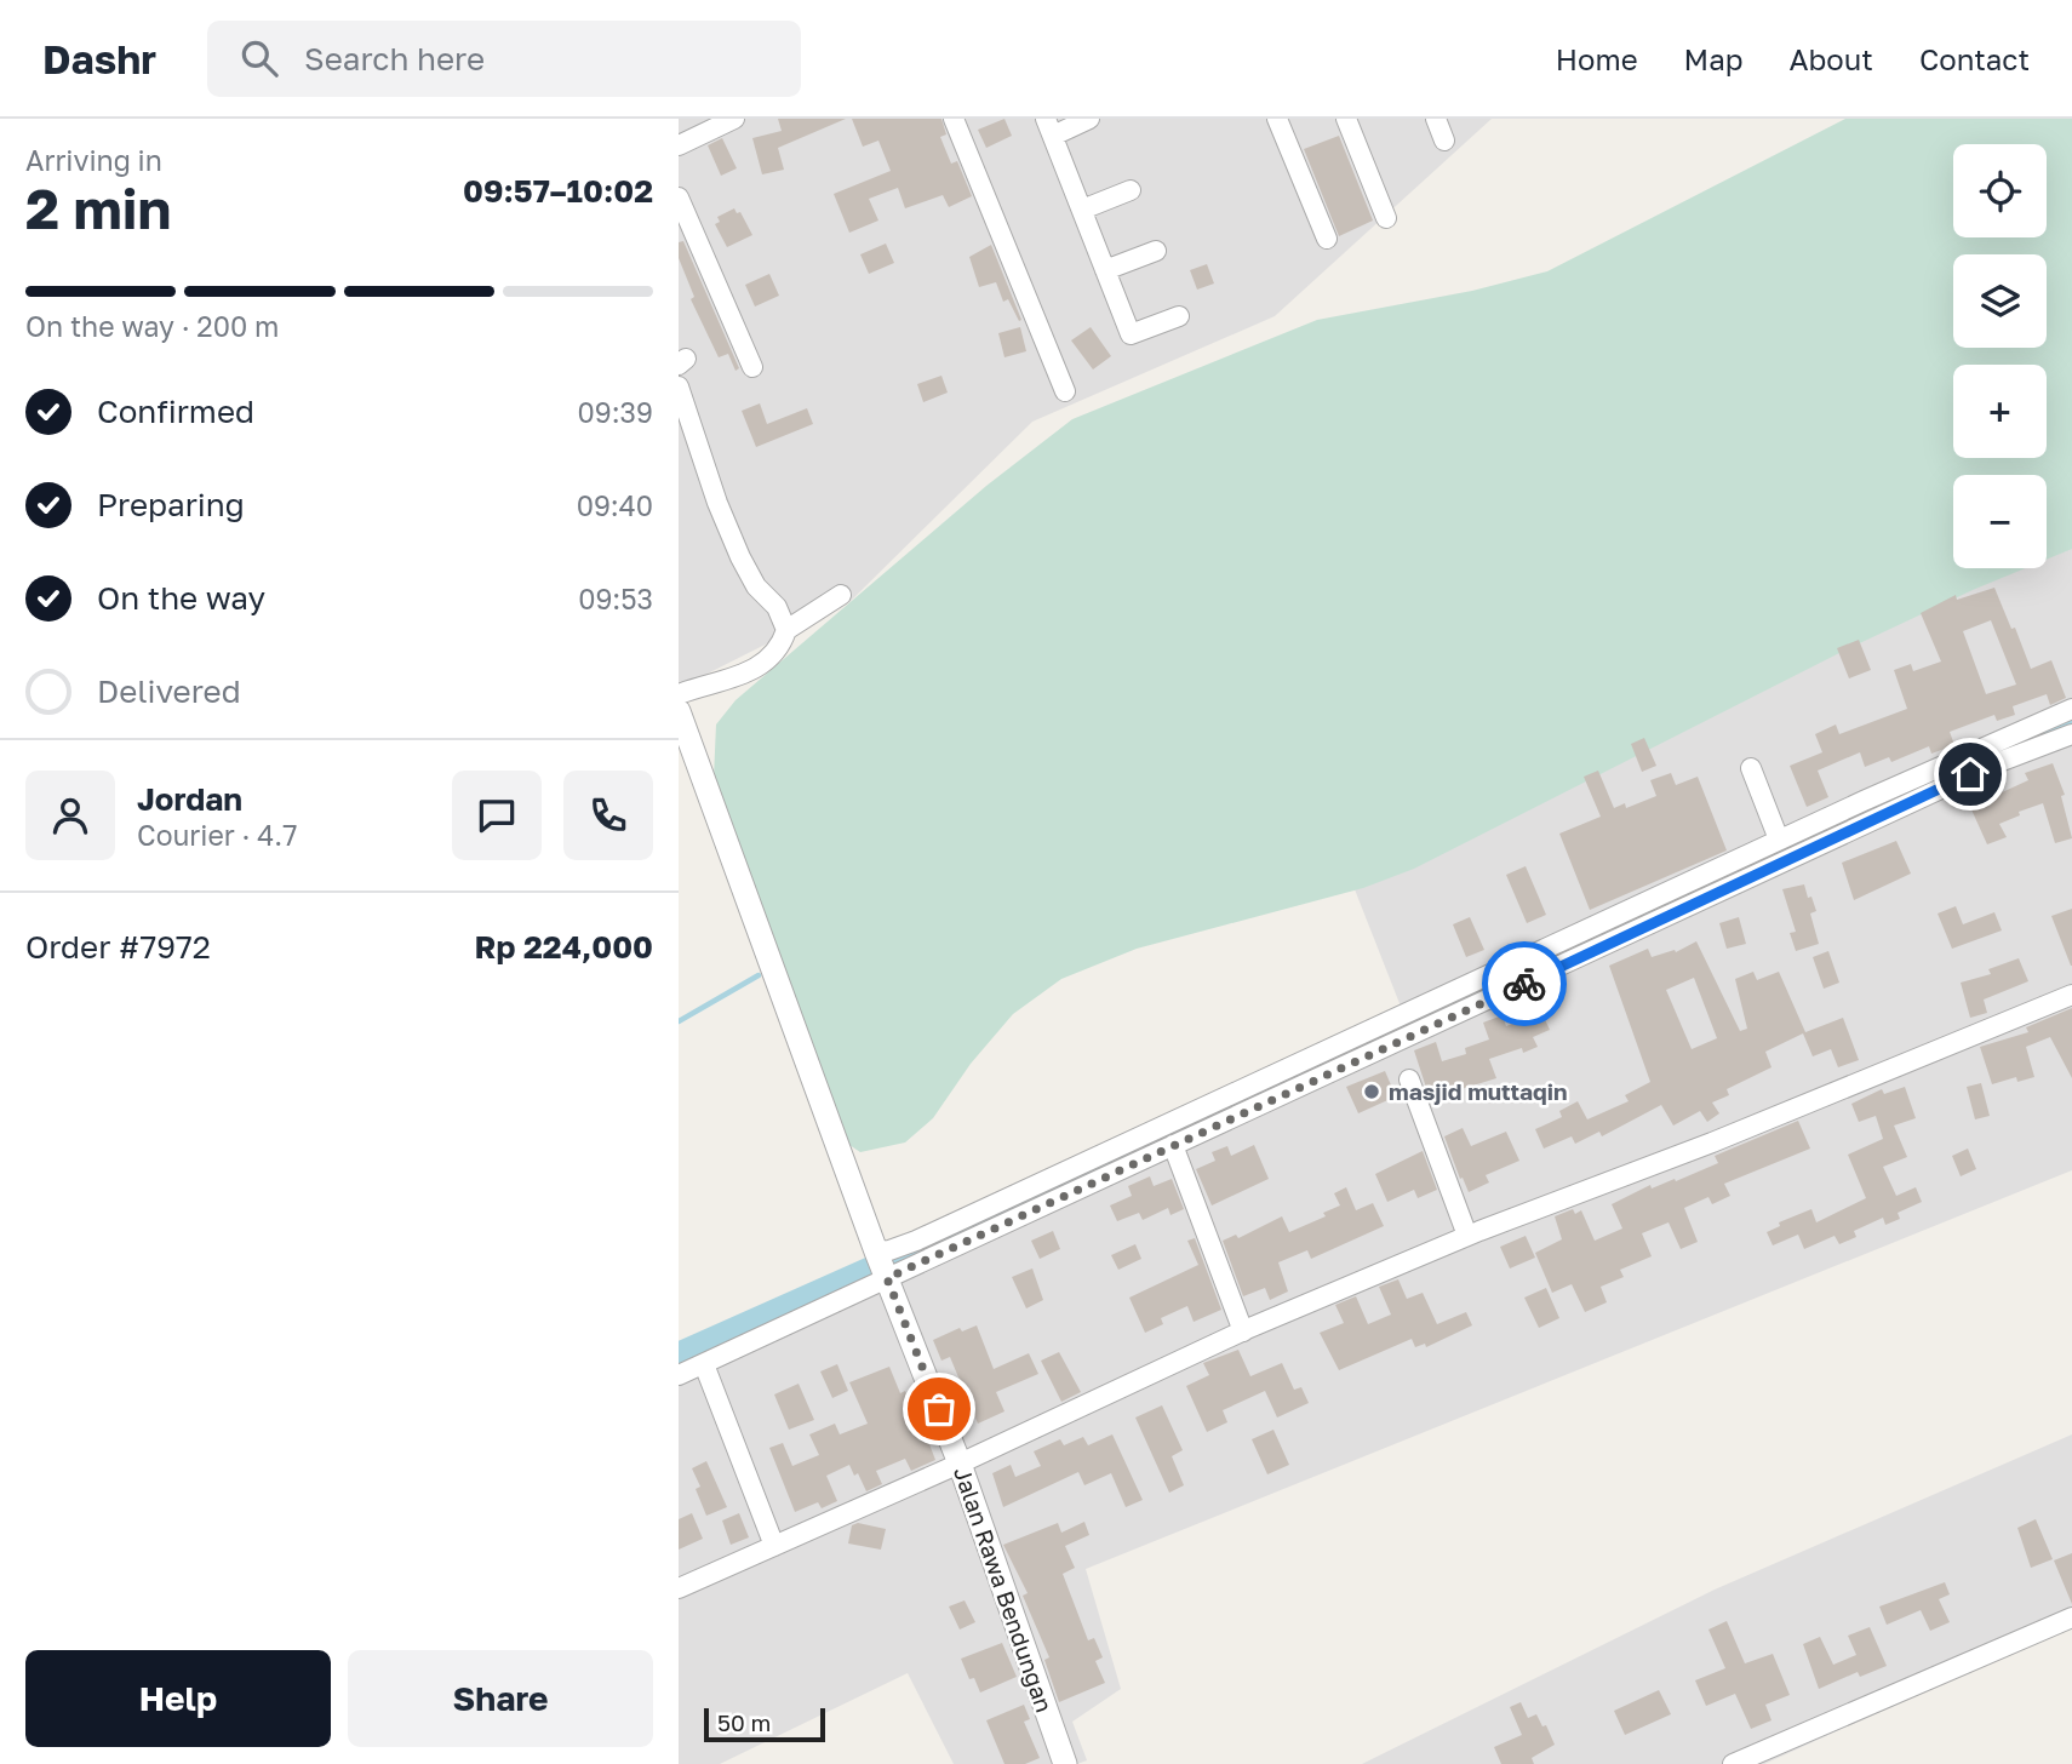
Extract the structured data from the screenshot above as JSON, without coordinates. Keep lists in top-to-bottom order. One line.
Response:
{"streets":{"street":["Jalan Rawa Bendungan"]},"places":["masjid muttaqin"],"scale_bar":"50 m","page":{"header":"Dashr","search":"Search here","nav":["Home","Map","About","Contact"],"heading":["2 min","Arriving in","09:57–10:02"],"panel":["Jordan","Courier · 4.7","Order #7972","Rp 224,000"],"map_buttons":["+","−"],"bar":"On the way · 200 m","list":[["Confirmed","09:39"],["Preparing","09:40"],["On the way","09:53"],"Delivered"],"buttons":["Help","Share"],"scale":"50 m"}}
